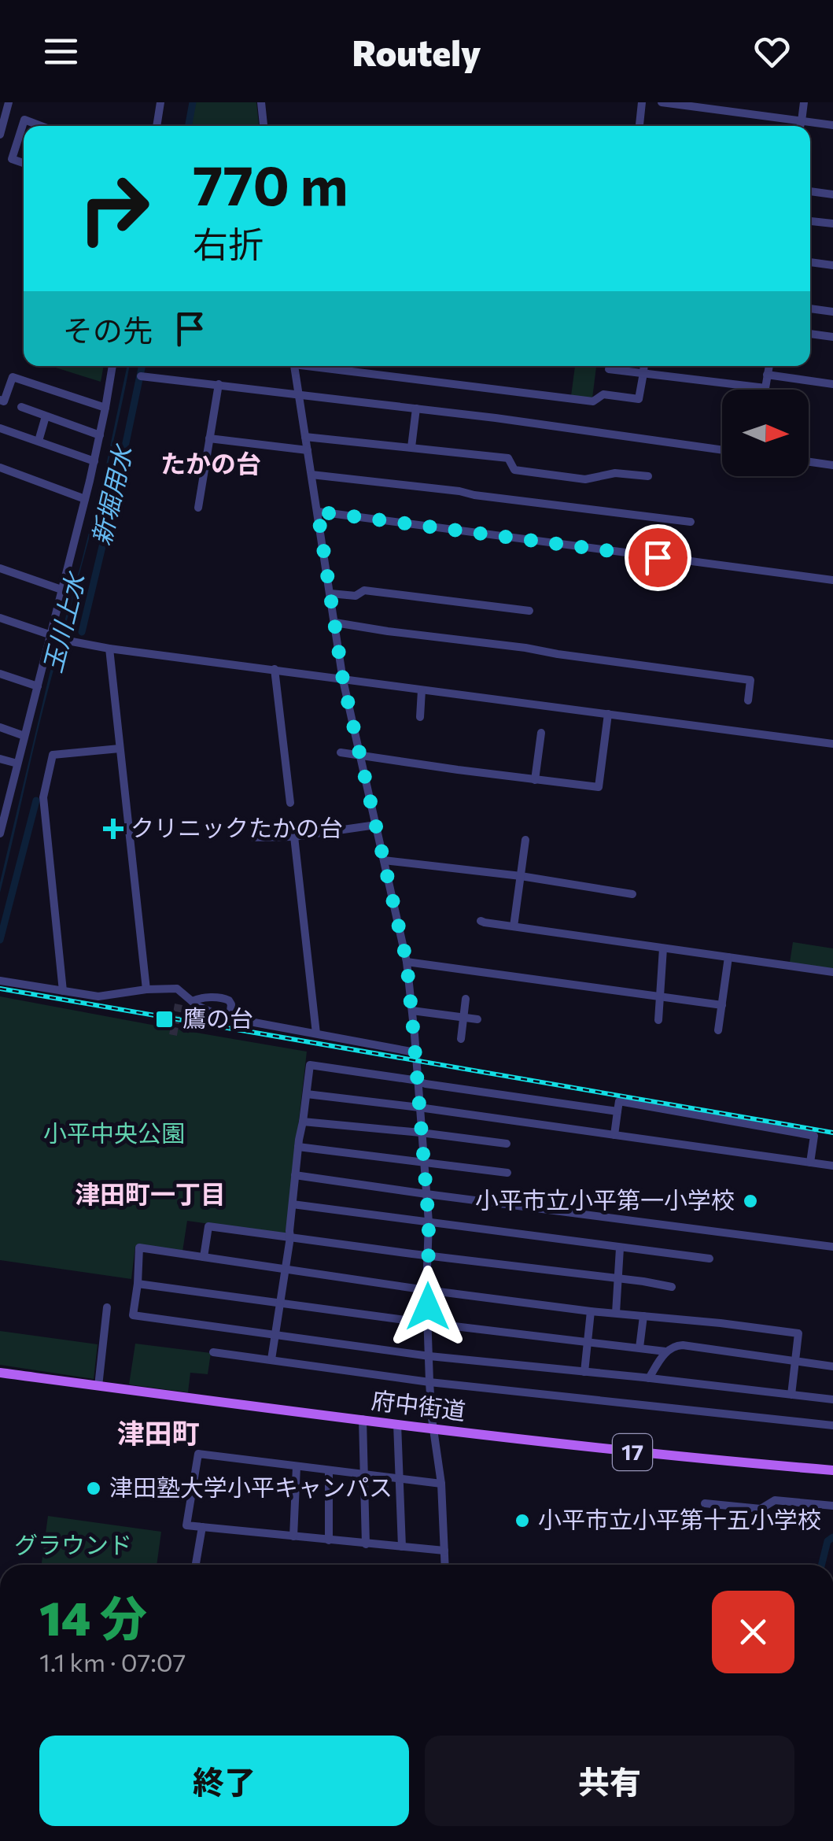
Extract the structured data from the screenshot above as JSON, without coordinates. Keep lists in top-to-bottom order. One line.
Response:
{"streets":{"main road":["府中街道","17"]},"districts":["たかの台","津田町一丁目","津田町"],"water":["新堀用水","玉川上水"],"parks":["小平中央公園","グラウンド"],"places":{"health":["クリニックたかの台"],"transit":["鷹の台"],"other":["小平市立小平第一小学校","津田塾大学小平キャンパス","小平市立小平第十五小学校"]},"north":"right","page":{"header":"Routely","turn":["770 m","右折"],"then":"その先","heading":["14 分","1.1 km · 07:07"],"buttons":["終了","共有"]}}
